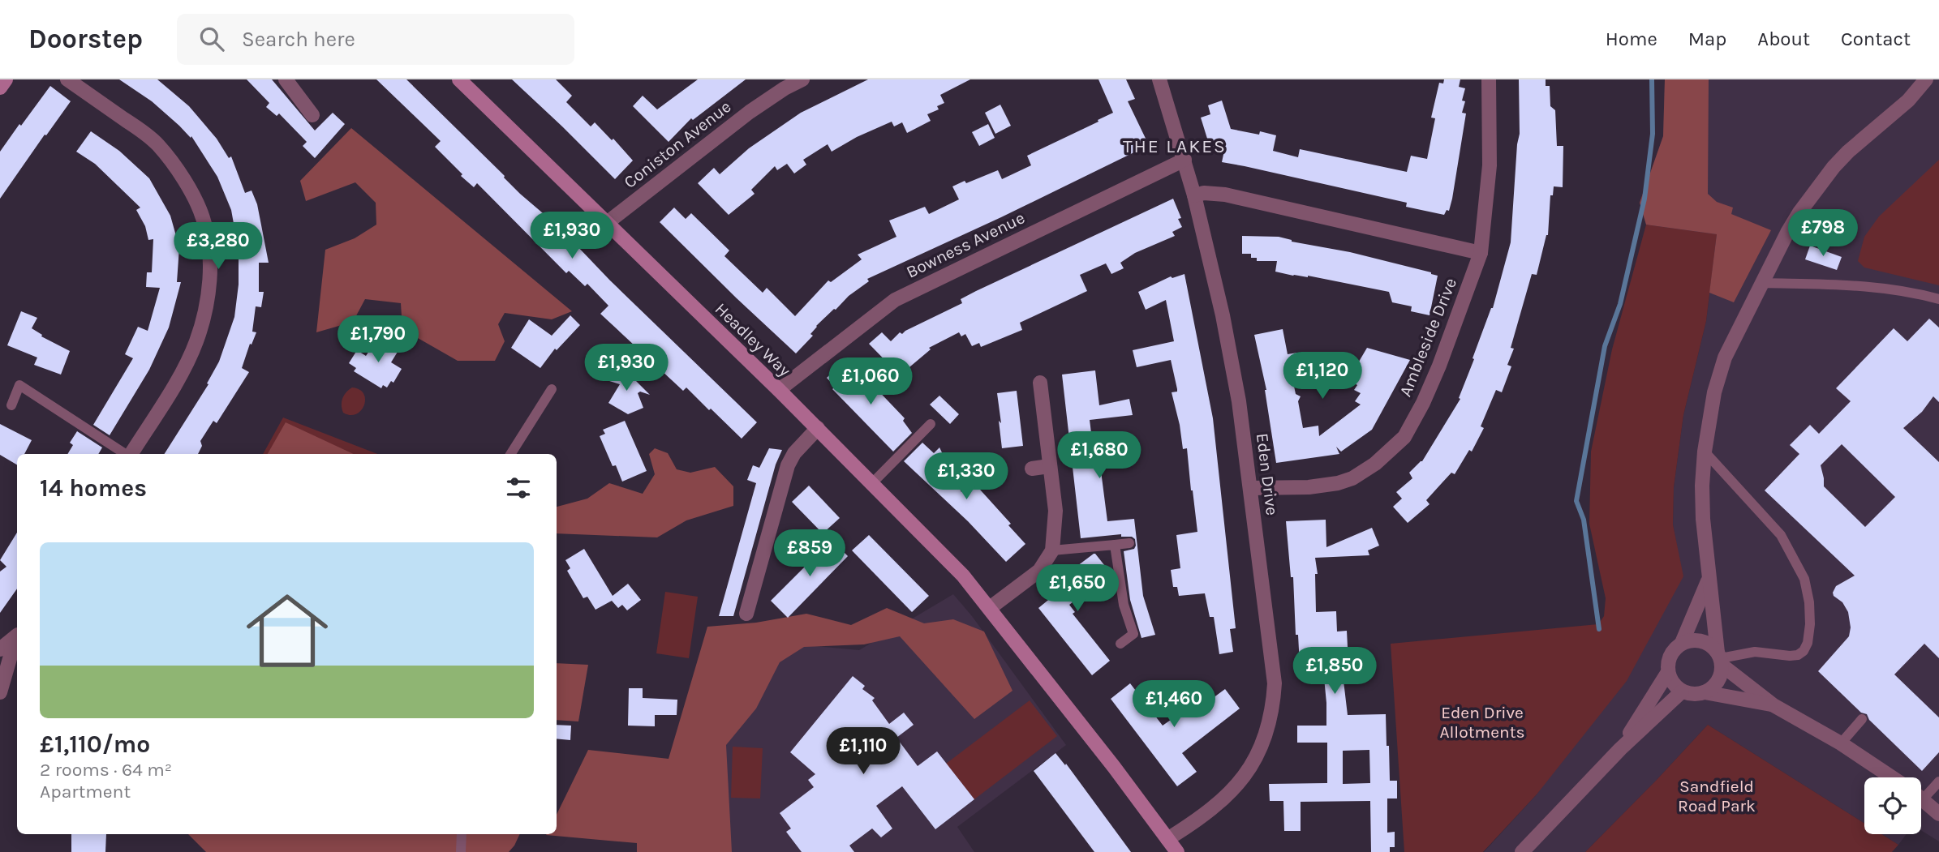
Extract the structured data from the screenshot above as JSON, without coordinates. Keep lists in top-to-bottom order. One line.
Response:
{"streets":{"main road":["Headley Way"],"street":["Coniston Avenue","Bowness Avenue","Ambleside Drive","Eden Drive"]},"crossings":[["Coniston Avenue","Headley Way"],["Bowness Avenue","Headley Way"],["Bowness Avenue","Eden Drive"],["Ambleside Drive","Eden Drive"],["Headley Way","Eden Drive"]],"districts":["THE LAKES"],"parks":["Eden Drive Allotments","Sandfield Road Park"],"page":{"header":"Doorstep","search":"Search here","nav":["Home","Map","About","Contact"],"price":["£798","£1,930","£3,280","£1,790","£1,930","£1,120","£1,060","£1,680","£1,330","£859","£1,650","£1,850","£1,460","£1,110"],"heading":"14 homes","list":[{"name":"£1,110/mo","note":"2 rooms · 64 m² · Apartment"}]}}
